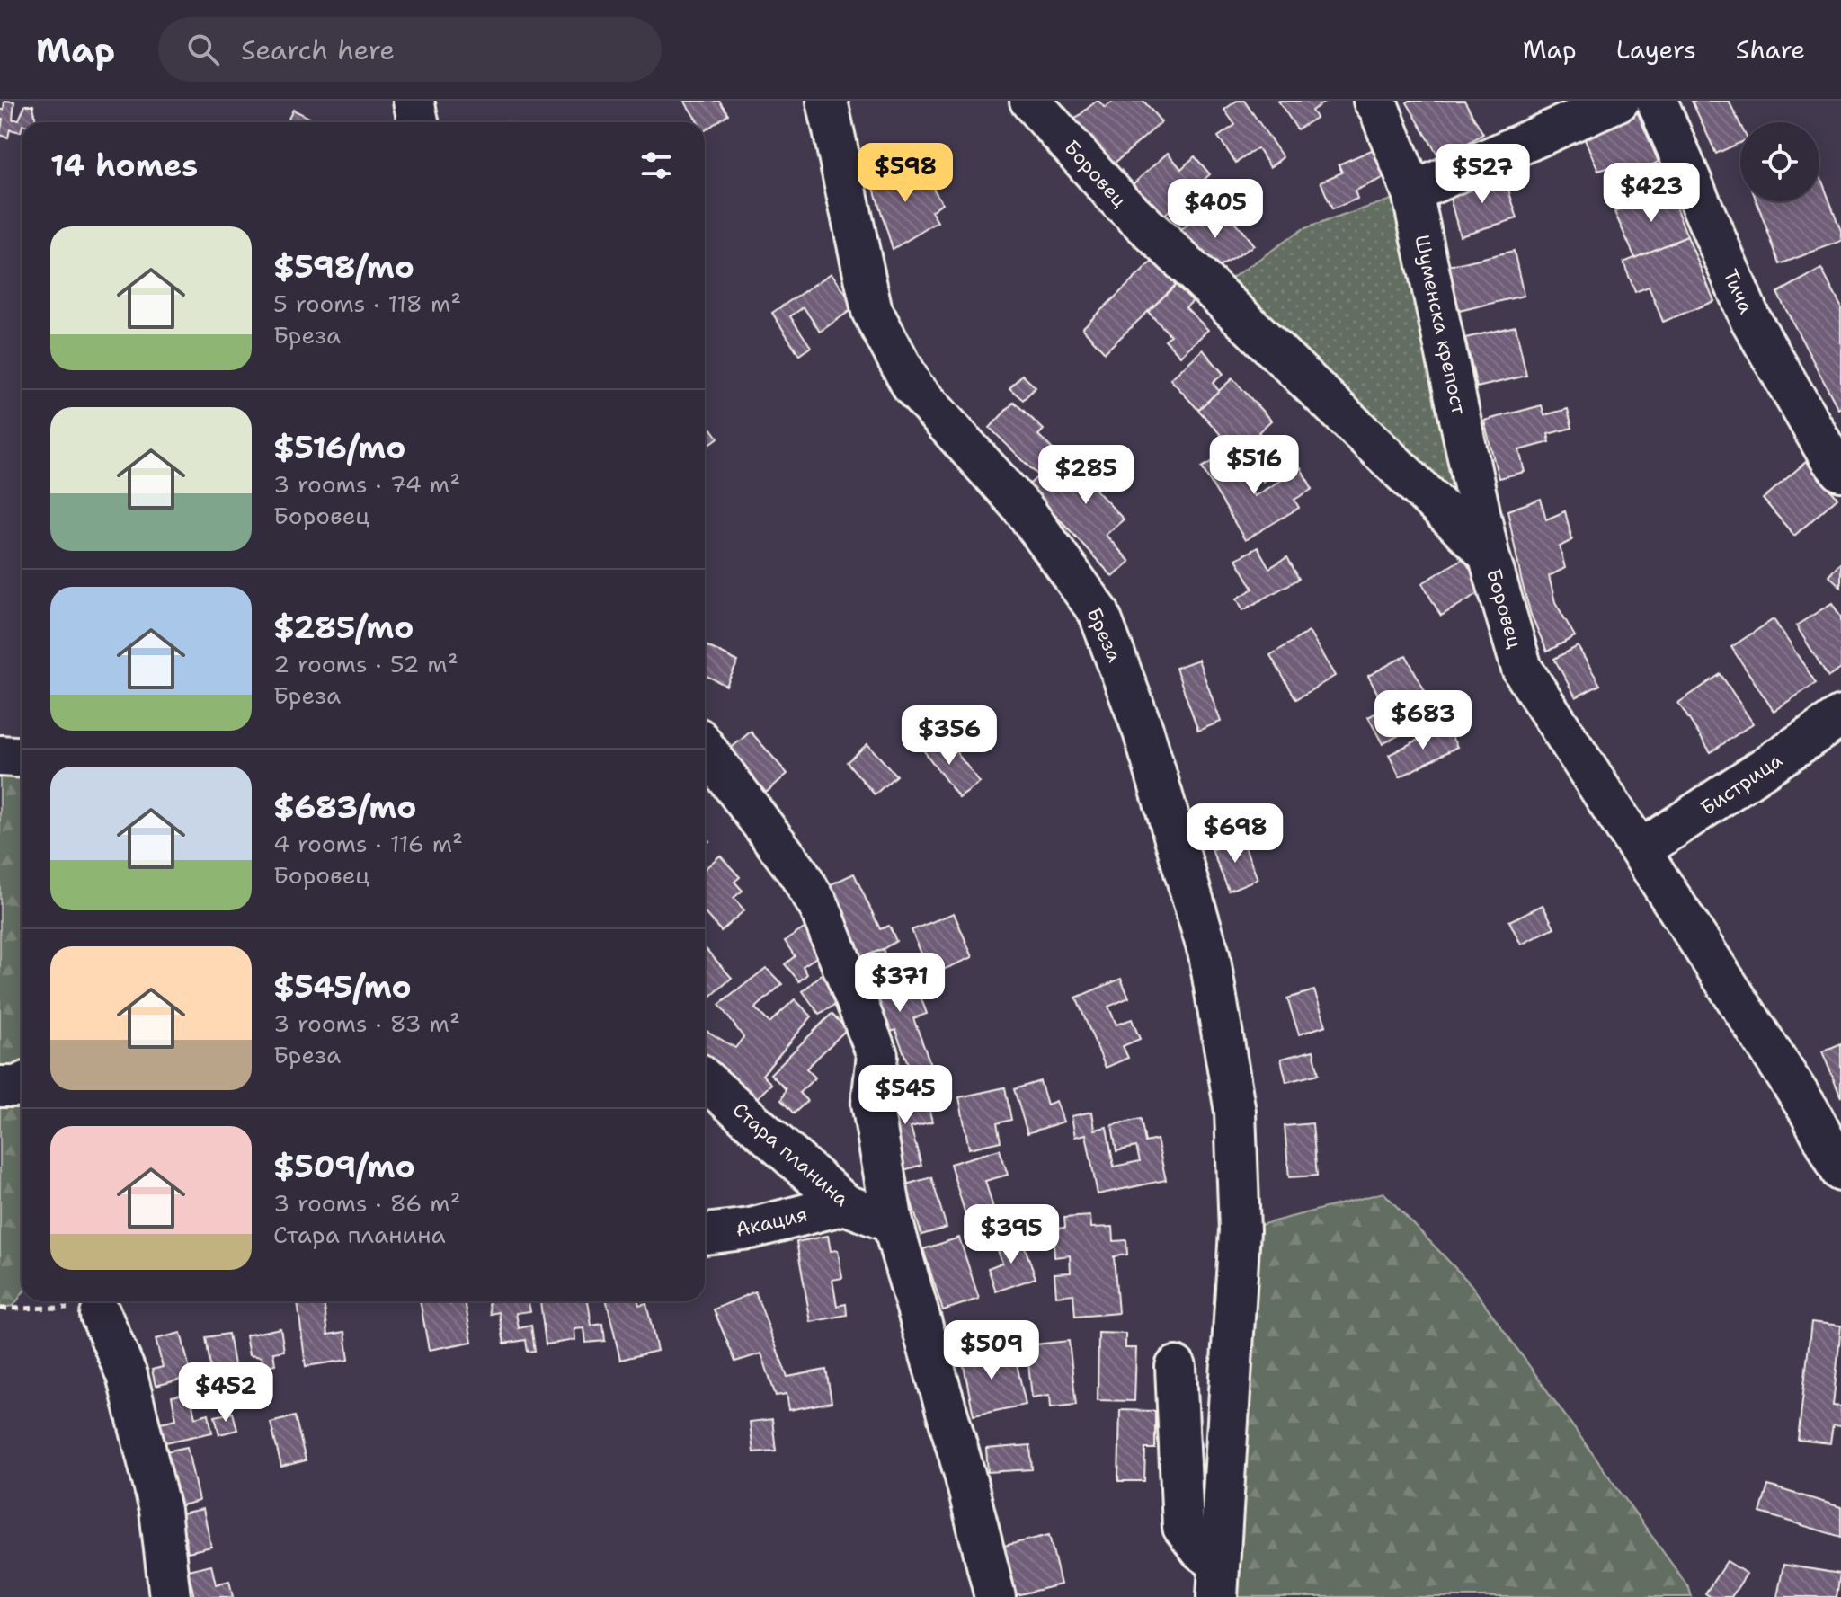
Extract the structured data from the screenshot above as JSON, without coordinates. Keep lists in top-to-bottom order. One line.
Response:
{"streets":{"street":["Боровец","Тича","Шуменска крепост","Бреза","Бистрица","Стара планина","Акация"]},"crossings":[["Боровец","Шуменска крепост"],["Боровец","Бистрица"],["Стара планина","Акация"]],"page":{"header":"Map","search":"Search here","nav":["Map","Layers","Share"],"heading":"14 homes","price":["$598","$527","$423","$405","$516","$285","$683","$356","$698","$371","$545","$395","$509","$452"],"list":[{"name":"$598/mo","note":"5 rooms · 118 m² · Бреза"},{"name":"$516/mo","note":"3 rooms · 74 m² · Боровец"},{"name":"$285/mo","note":"2 rooms · 52 m² · Бреза"},{"name":"$683/mo","note":"4 rooms · 116 m² · Боровец"},{"name":"$545/mo","note":"3 rooms · 83 m² · Бреза"},{"name":"$509/mo","note":"3 rooms · 86 m² · Стара планина"}]}}
